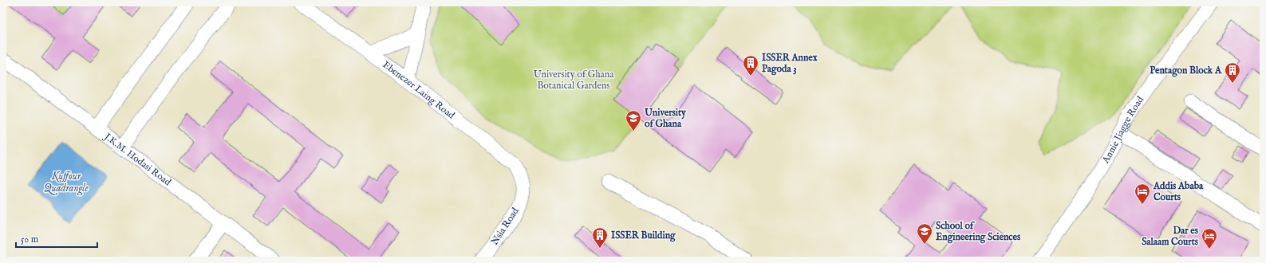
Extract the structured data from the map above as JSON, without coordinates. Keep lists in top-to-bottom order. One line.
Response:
{"streets":{"street":["Ebenezer Laing Road","Annie Jiagge Road","J.K.M. Hodasi Road","Nsia Road"]},"crossings":[["Ebenezer Laing Road","Nsia Road"]],"water":["Kuffour Quadrangle"],"parks":["University of Ghana Botanical Gardens"],"places":{"building":["ISSER Annex Pagoda 3","Pentagon Block A","ISSER Building"],"school or university":["University of Ghana","School of Engineering Sciences"],"hotel":["Addis Ababa Courts","Dar es Salaam Courts"]},"scale_bar":"50 m"}
